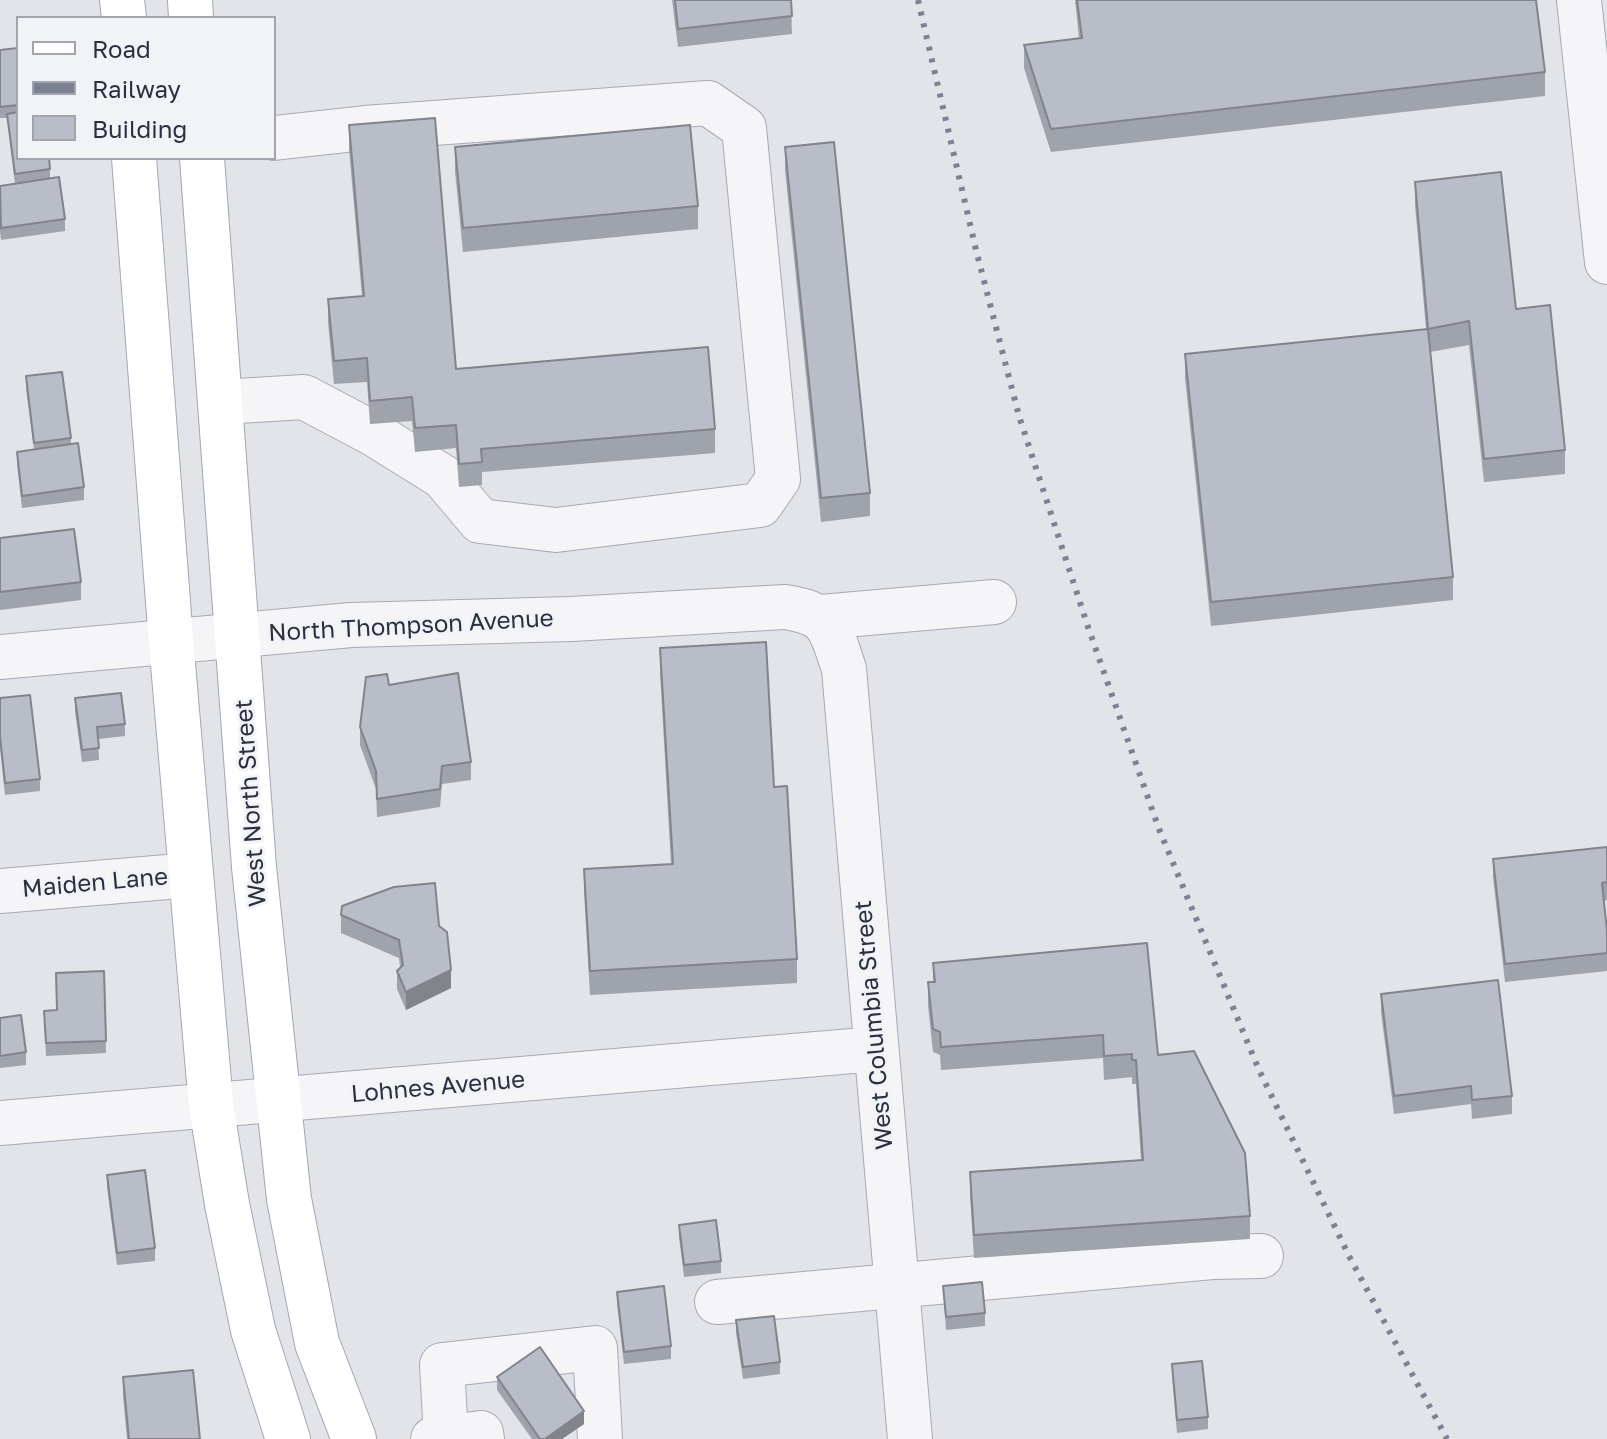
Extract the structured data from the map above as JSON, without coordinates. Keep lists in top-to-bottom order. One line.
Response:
{"streets":{"main road":["West North Street"],"street":["North Thompson Avenue","Maiden Lane","West Columbia Street","Lohnes Avenue"]},"crossings":[["North Thompson Avenue","West North Street"],["North Thompson Avenue","West Columbia Street"],["West North Street","Lohnes Avenue"],["West Columbia Street","Lohnes Avenue"]],"legend":["Road","Railway","Building"]}
